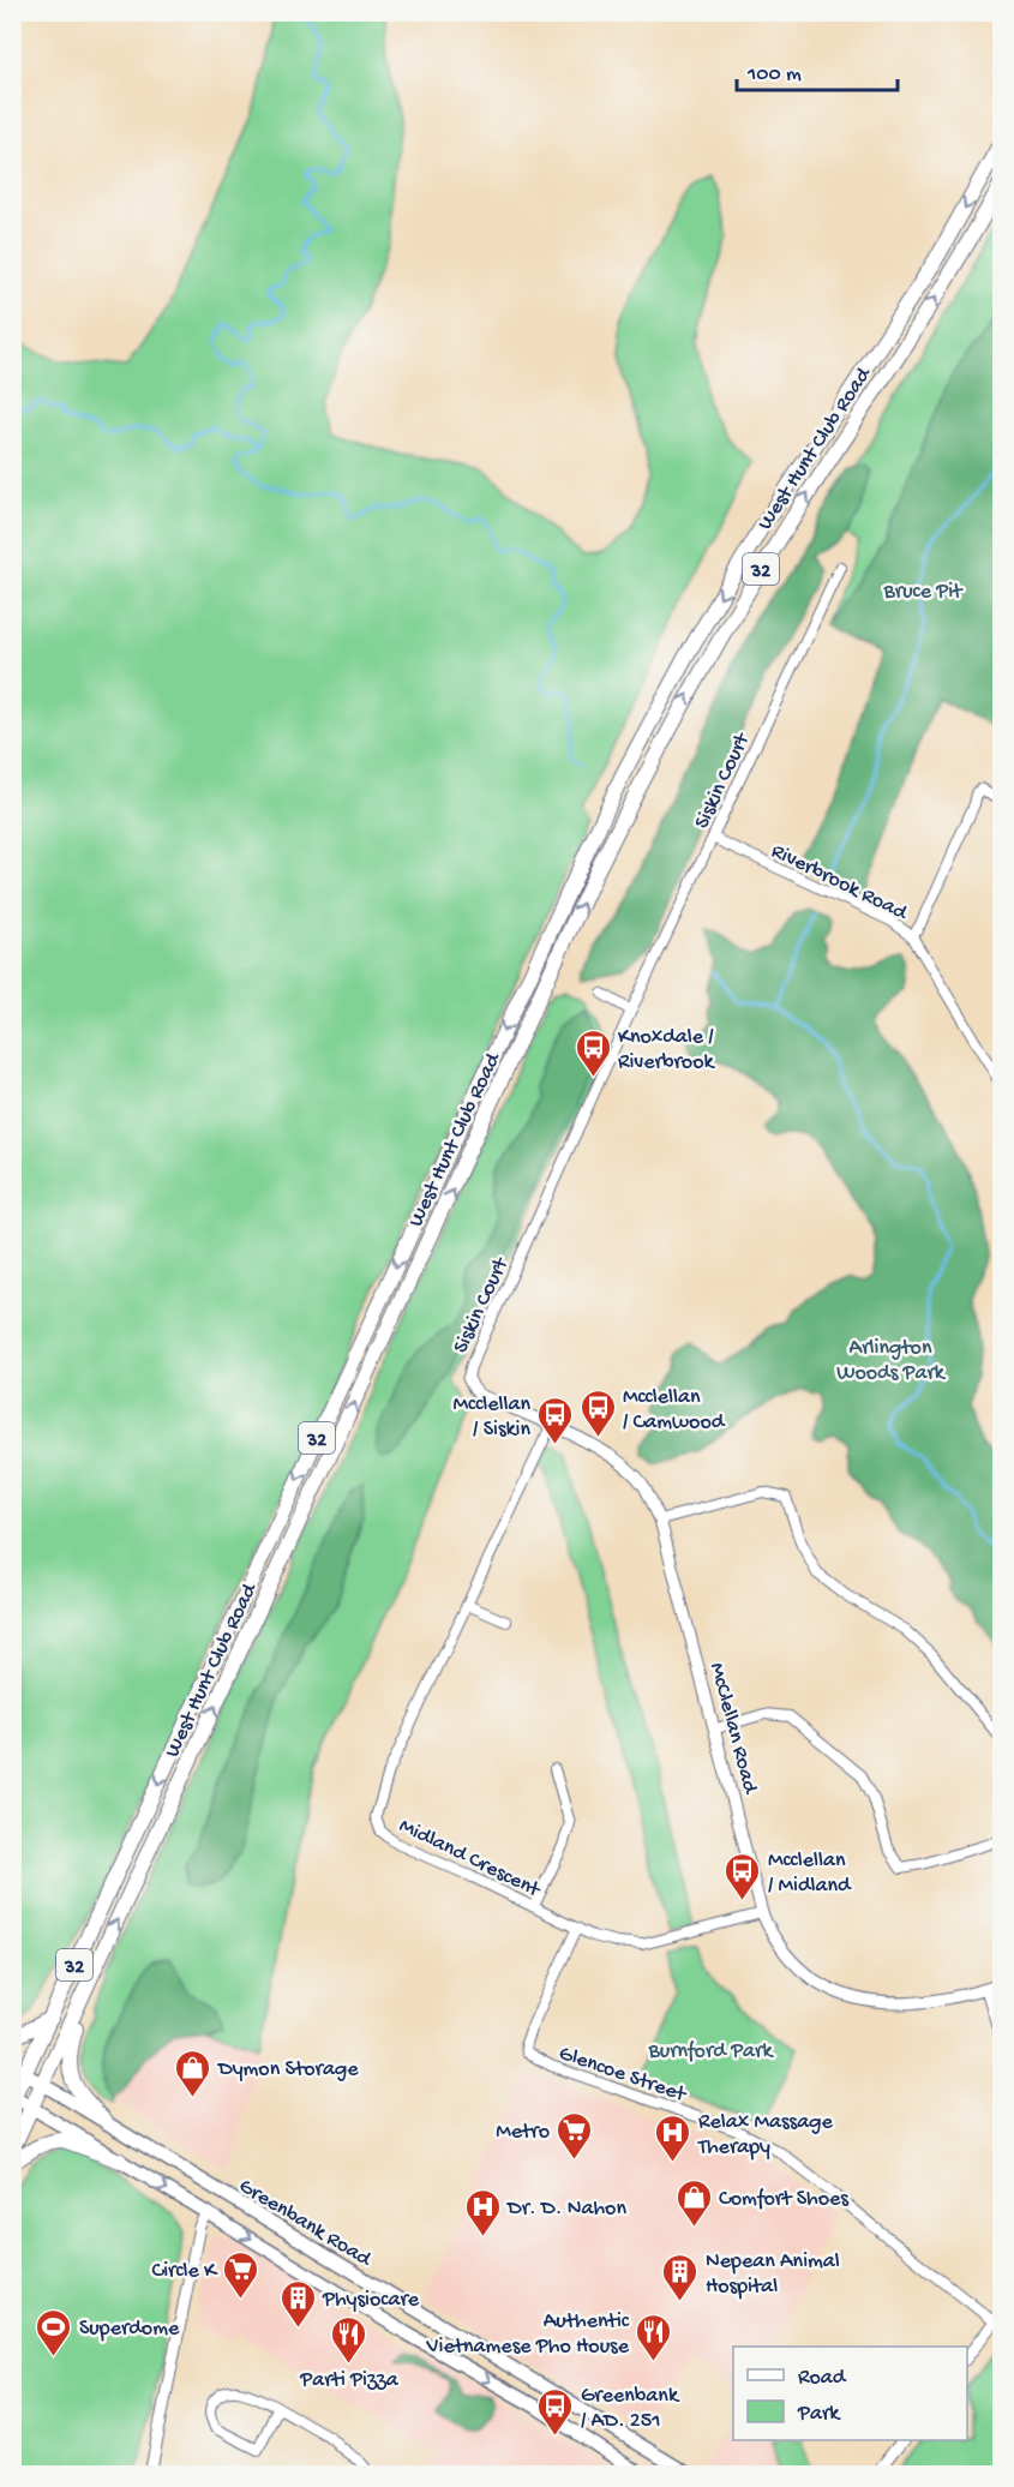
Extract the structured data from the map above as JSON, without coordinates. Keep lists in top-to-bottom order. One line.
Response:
{"streets":{"main road":["West Hunt Club Road","32","Greenbank Road"],"street":["Siskin Court","Riverbrook Road","McClellan Road","Midland Crescent","Glencoe Street"]},"crossings":[["West Hunt Club Road","Greenbank Road"],["Siskin Court","Riverbrook Road"],["Siskin Court","McClellan Road"],["McClellan Road","Midland Crescent"],["Midland Crescent","Glencoe Street"]],"parks":["Bruce Pit","Arlington Woods Park","Burnford Park"],"places":{"bus stop":["Knoxdale / Riverbrook","Mcclellan / Camwood","Mcclellan / Siskin","Mcclellan / Midland","Greenbank / AD. 251"],"shop":["Dymon Storage","Comfort Shoes"],"supermarket":["Metro","Circle K"],"hospital":["Relax Massage Therapy","Dr. D. Nahon"],"building":["Nepean Animal Hospital","Physiocare"],"sports":["Superdome"],"restaurant":["Authentic Vietnamese Pho House","Parti Pizza"]},"legend":["Road","Park"],"scale_bar":"100 m"}
